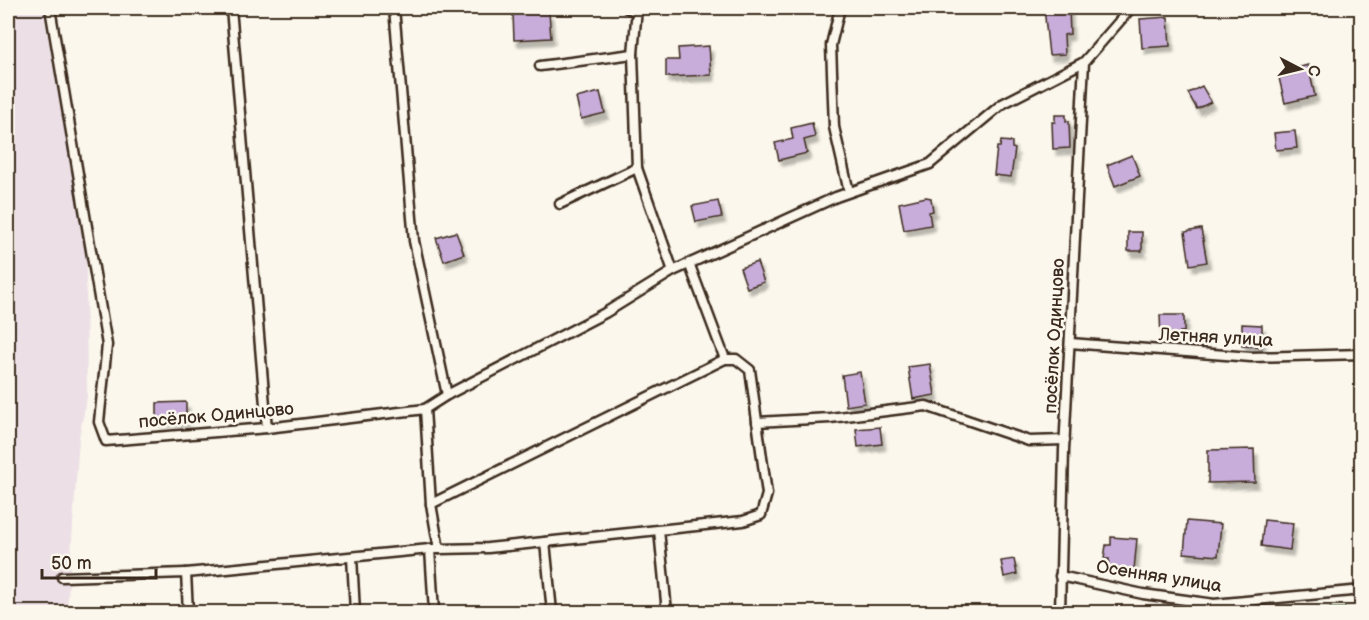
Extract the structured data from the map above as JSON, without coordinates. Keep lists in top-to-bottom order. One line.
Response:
{"streets":{"lane":["посёлок Одинцово","Летняя улица","Осенняя улица"]},"crossings":[["посёлок Одинцово","Летняя улица"],["посёлок Одинцово","Осенняя улица"]],"scale_bar":"50 m","north":"right"}
